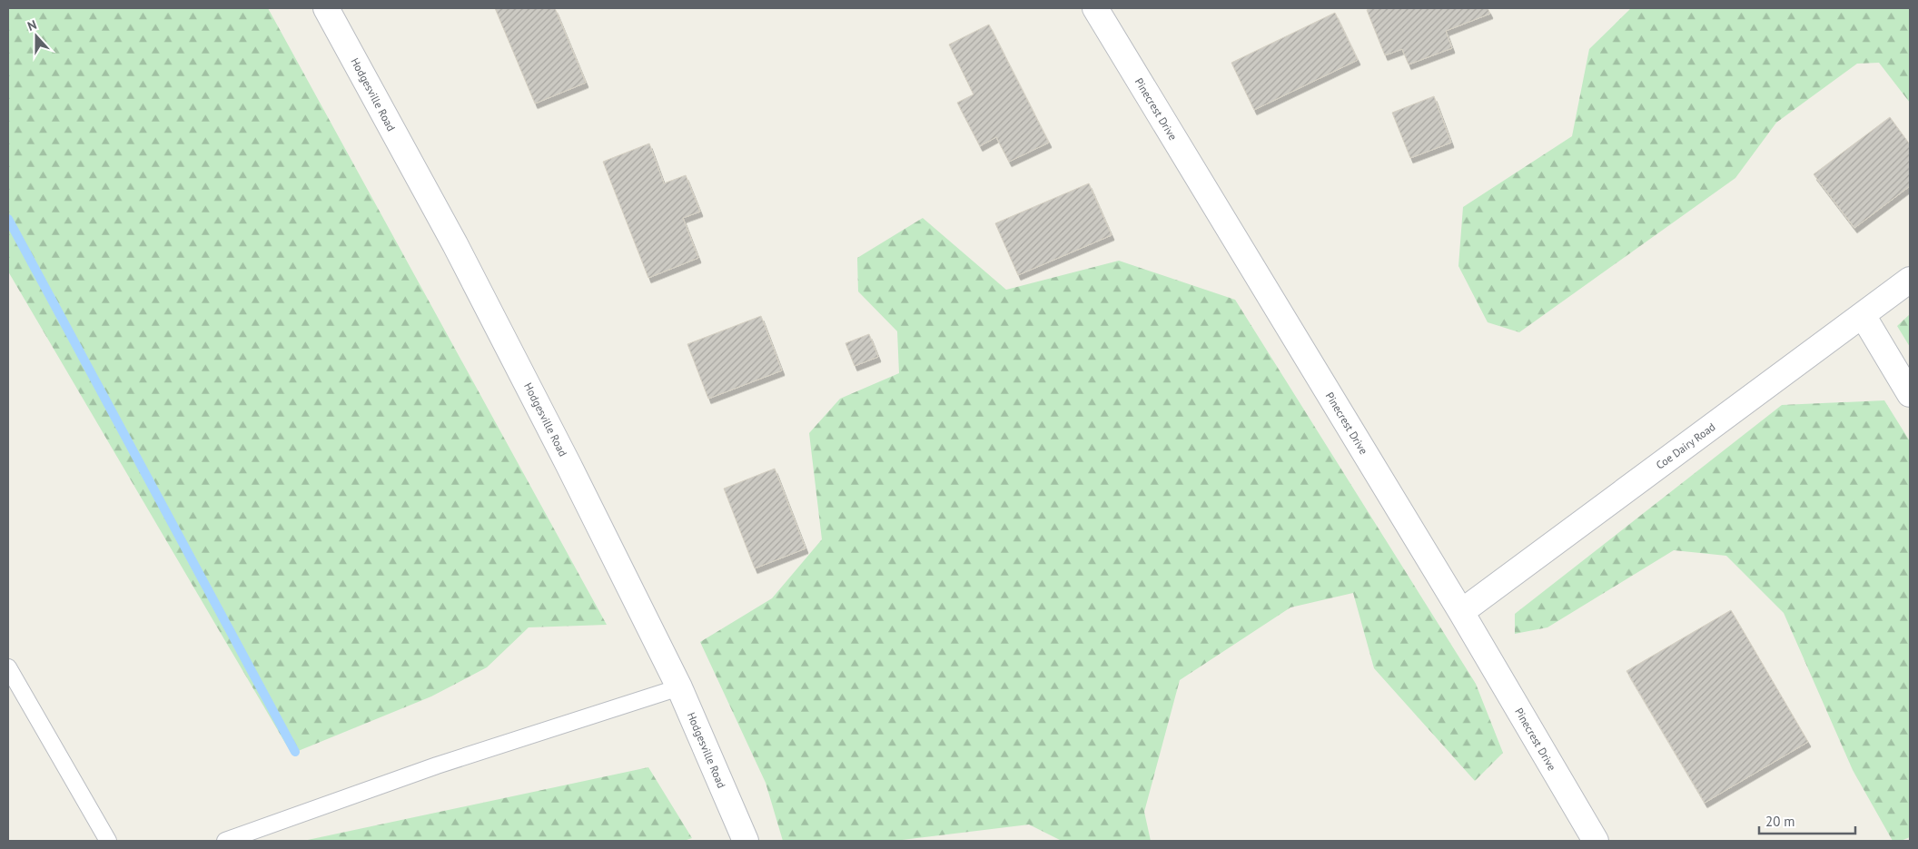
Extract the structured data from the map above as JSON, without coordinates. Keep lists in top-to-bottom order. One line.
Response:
{"streets":{"street":["Hodgesville Road","Pinecrest Drive","Coe Dairy Road"]},"crossings":[["Pinecrest Drive","Coe Dairy Road"]],"scale_bar":"20 m","north":"top"}
